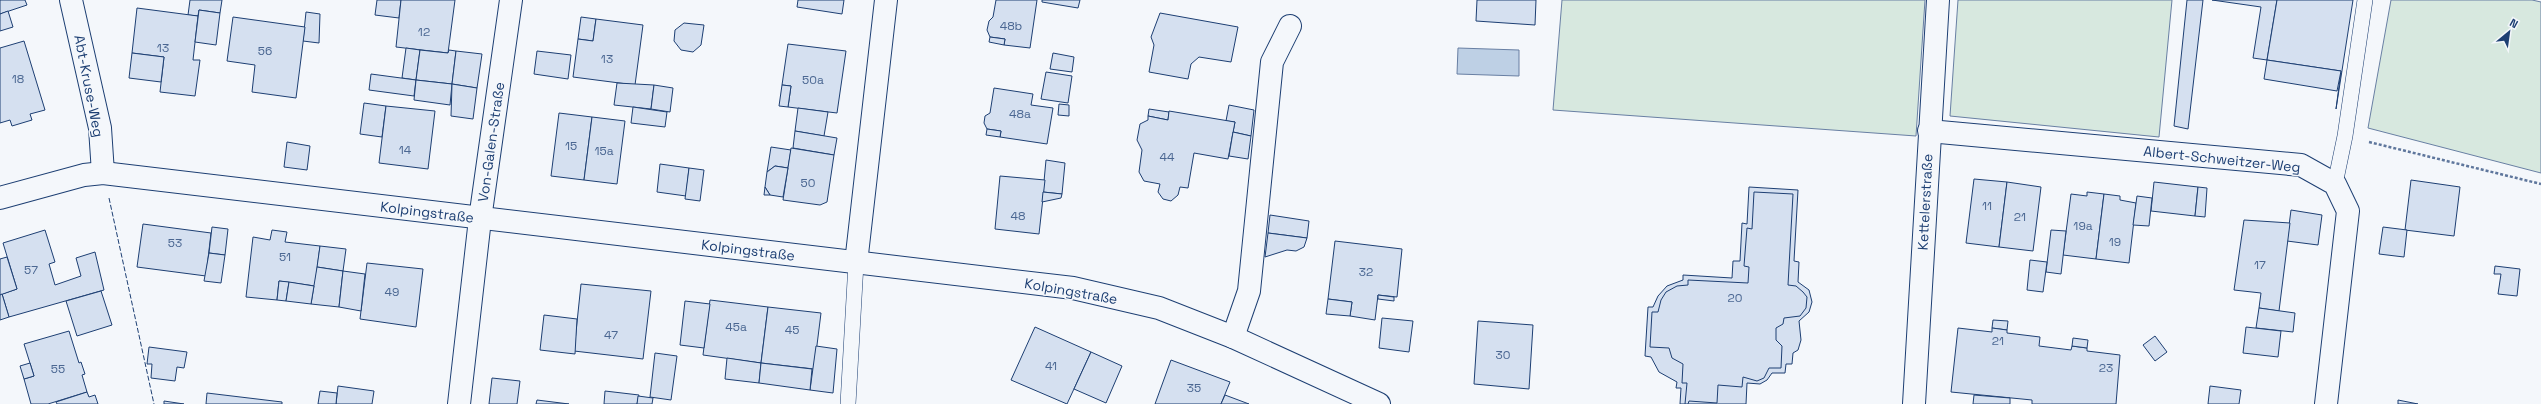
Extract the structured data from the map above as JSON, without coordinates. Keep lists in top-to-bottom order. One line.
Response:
{"streets":{"street":["Abt-Kruse-Weg","Von-Galen-Straße","Albert-Schweitzer-Weg","Kettelerstraße","Kolpingstraße"]},"crossings":[["Abt-Kruse-Weg","Kolpingstraße"],["Von-Galen-Straße","Kolpingstraße"],["Albert-Schweitzer-Weg","Kettelerstraße"]],"house_numbers":["48b","12","13","56","13","18","50a","48a","15","14","15a","44","50","11","48","21","19a","19","53","51","17","57","32","49","20","45a","45","47","21","30","41","23","55","35"],"north":"top right"}
